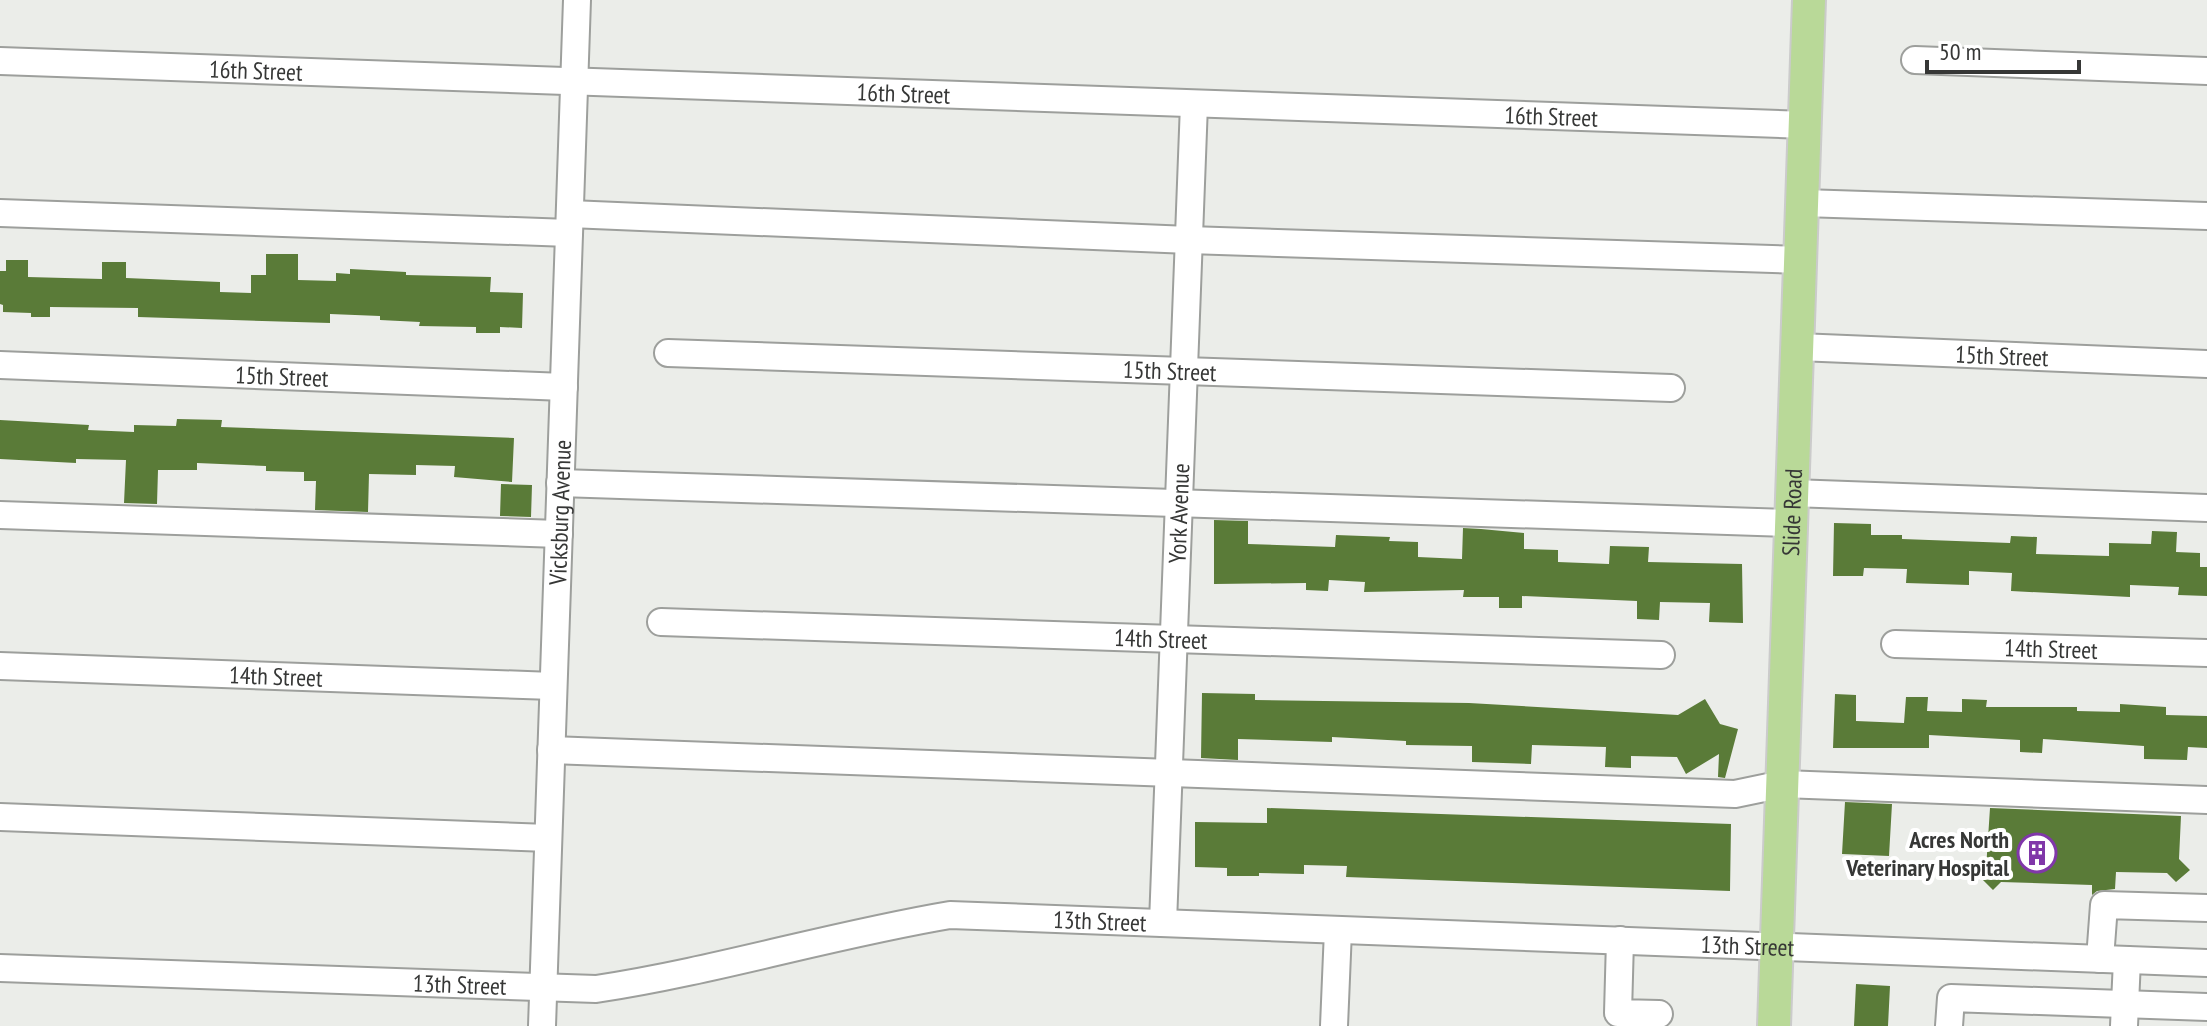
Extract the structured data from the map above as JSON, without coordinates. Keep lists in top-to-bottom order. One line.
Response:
{"streets":{"main road":["Slide Road"],"street":["16th Street","15th Street","Vicksburg Avenue","York Avenue","14th Street","13th Street"]},"crossings":[["16th Street","Vicksburg Avenue"],["16th Street","Slide Road"],["16th Street","York Avenue"],["15th Street","Vicksburg Avenue"],["15th Street","Slide Road"],["15th Street","York Avenue"],["Vicksburg Avenue","14th Street"],["Vicksburg Avenue","13th Street"],["Slide Road","13th Street"],["York Avenue","14th Street"],["York Avenue","13th Street"]],"places":{"building":["Acres North Veterinary Hospital"]},"scale_bar":"50 m"}
